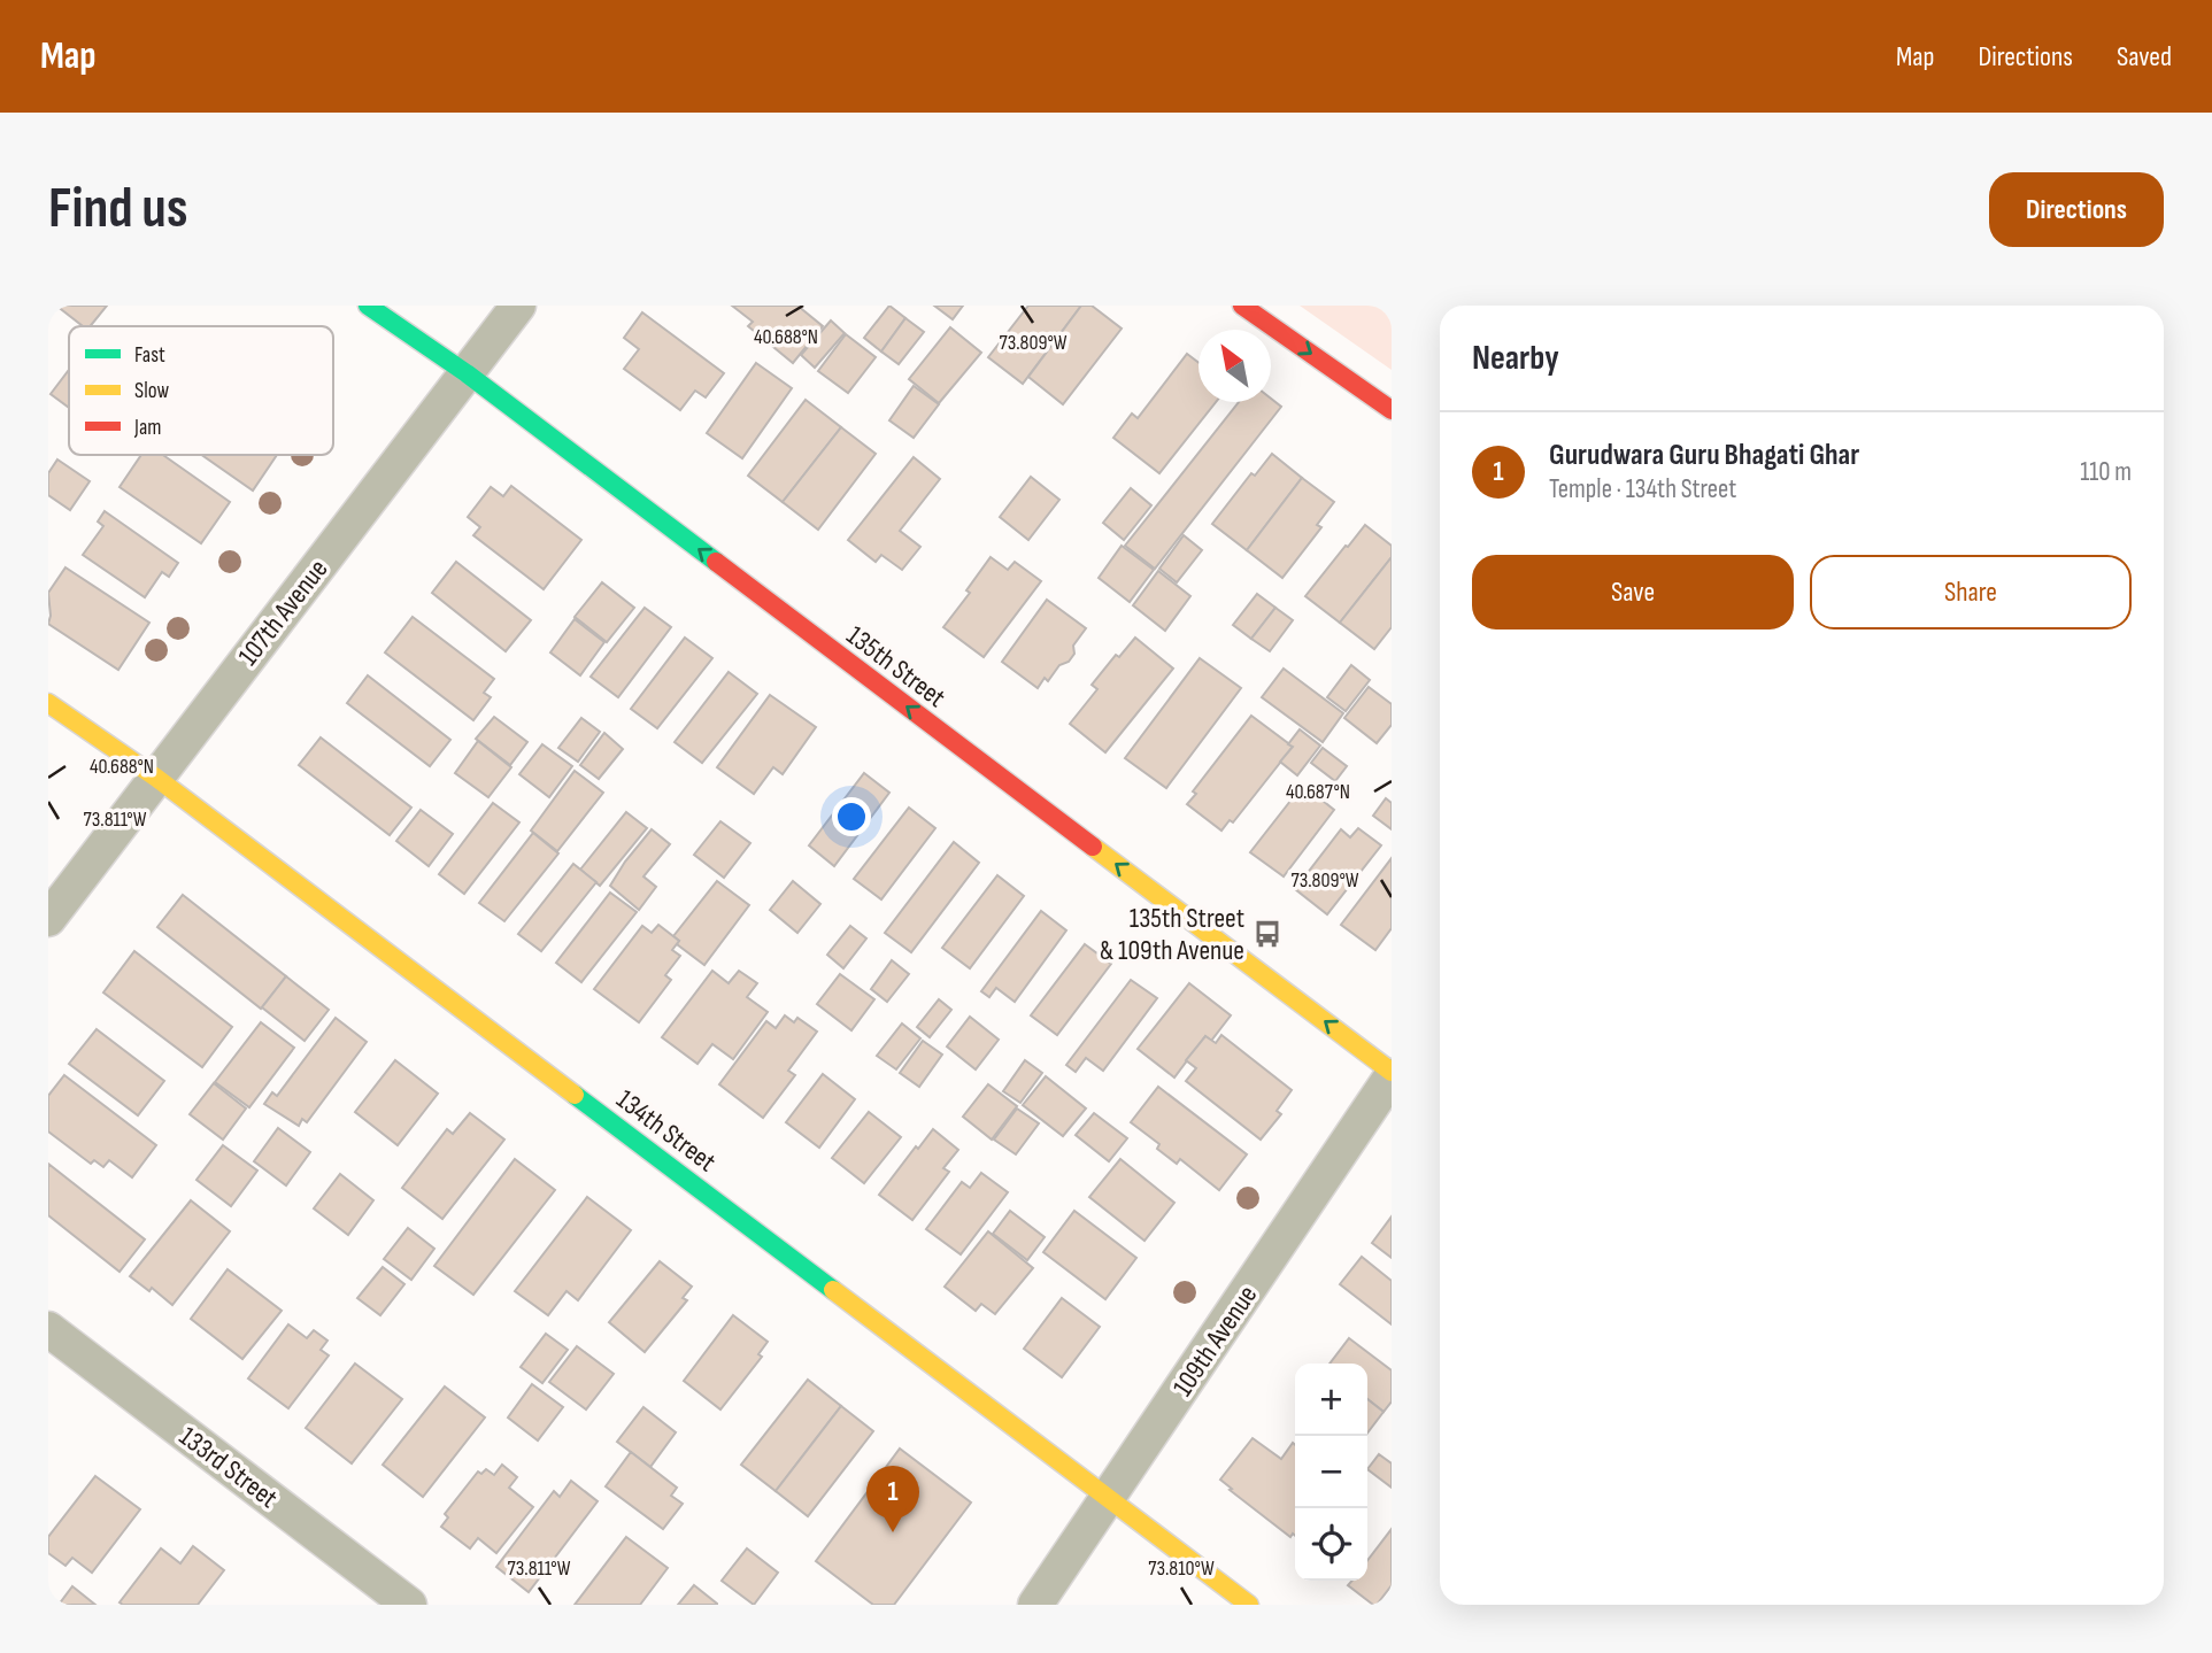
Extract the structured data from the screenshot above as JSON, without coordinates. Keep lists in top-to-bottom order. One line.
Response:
{"streets":{"street":["107th Avenue","135th Street","134th Street","109th Avenue","133rd Street"]},"crossings":[["107th Avenue","135th Street"],["107th Avenue","134th Street"],["135th Street","109th Avenue"],["134th Street","109th Avenue"]],"one_way":["135th Street"],"places":{"bus stop":["135th Street & 109th Avenue"]},"legend":["Fast","Slow","Jam"],"north":"top left","page":{"header":"Map","nav":["Map","Directions","Saved"],"buttons":["Directions",["Save","Share"]],"title":"Find us","heading":"Nearby","list":[{"mark":"1","name":"Gurudwara Guru Bhagati Ghar","note":"Temple · 134th Street","value":"110 m"}],"map_buttons":["+","−"],"pins":"1"},"coordinates":["40.688°N","73.809°W","40.687°N","73.811°W","73.810°W"]}
